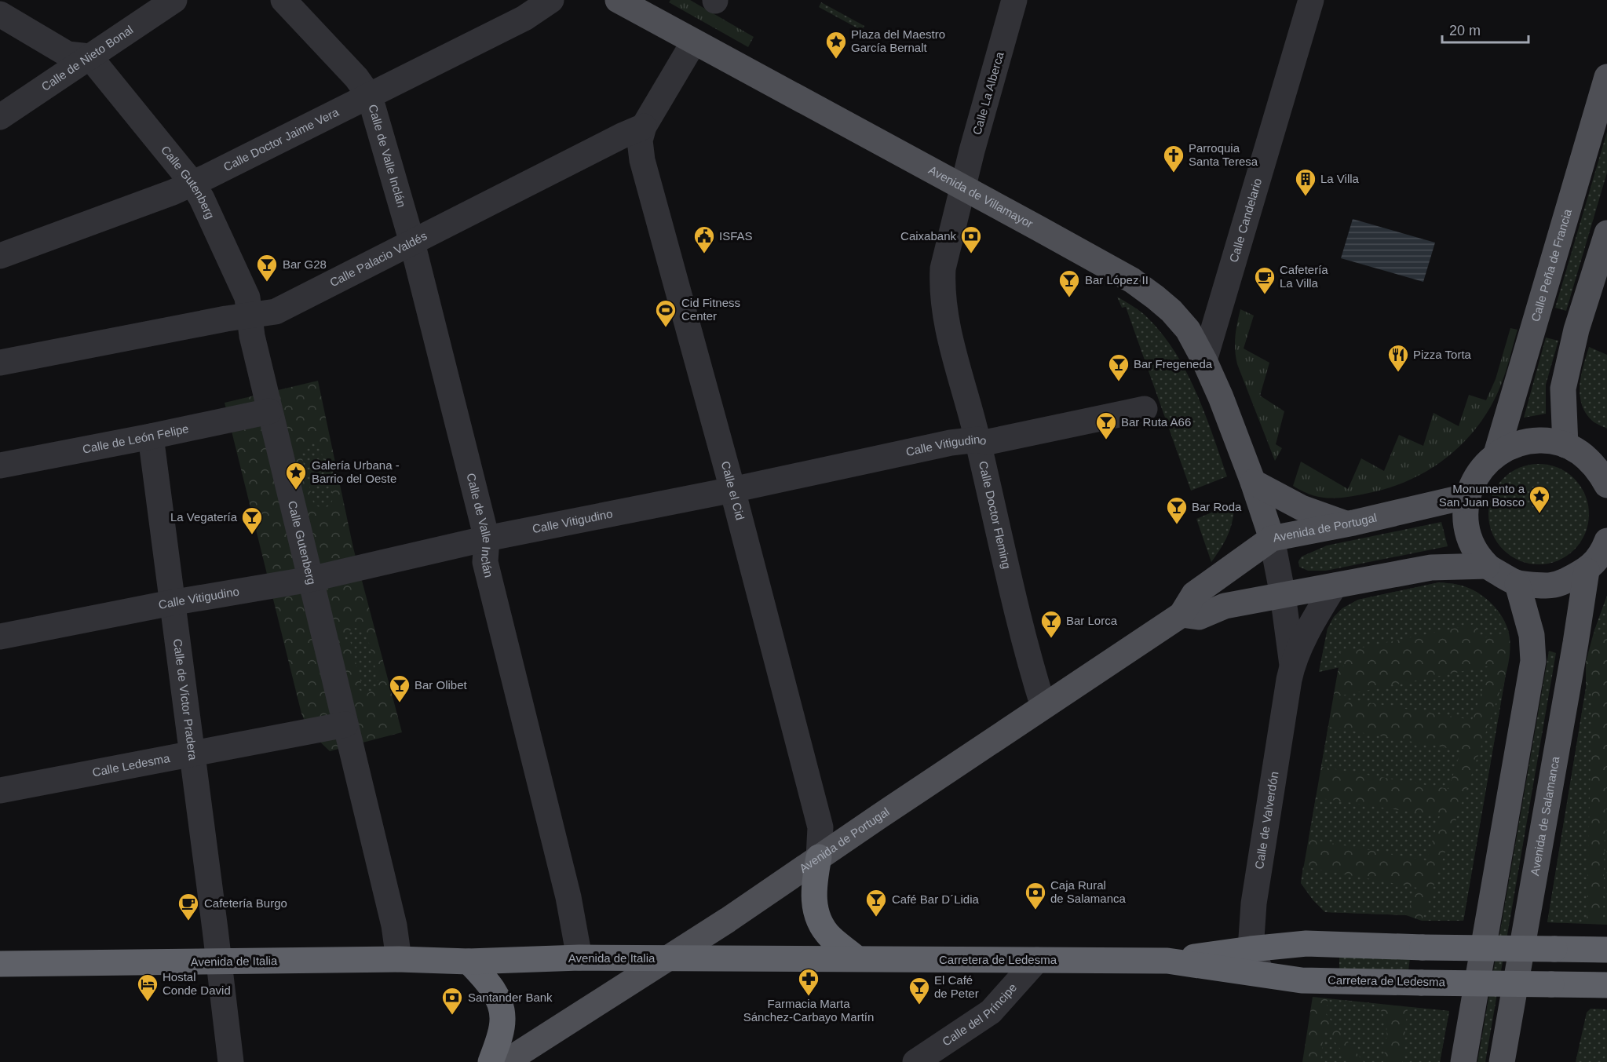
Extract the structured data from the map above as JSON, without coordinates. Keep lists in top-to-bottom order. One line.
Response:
{"streets":{"highway":["Avenida de Italia","Carretera de Ledesma"],"main road":["Avenida de Villamayor","Calle Peña de Francia","Avenida de Portugal","Avenida de Salamanca"],"street":["Calle de Nieto Bonal","Calle La Alberca","Calle Doctor Jaime Vera","Calle de Valle Inclán","Calle Gutenberg","Calle Candelario","Calle Palacio Valdés","Calle de León Felipe","Calle Vitigudino","Calle el Cid","Calle Doctor Fleming","Calle de Víctor Pradera","Calle Ledesma","Calle de Valverdón","Calle del Príncipe"]},"crossings":[["Calle de Nieto Bonal","Calle Gutenberg"],["Calle La Alberca","Avenida de Villamayor"],["Calle La Alberca","Calle Doctor Fleming"],["Calle Doctor Jaime Vera","Calle de Valle Inclán"],["Calle Doctor Jaime Vera","Calle Gutenberg"],["Calle de Valle Inclán","Calle Palacio Valdés"],["Calle de Valle Inclán","Calle Vitigudino"],["Calle de Valle Inclán","Avenida de Italia"],["Calle Gutenberg","Calle Palacio Valdés"],["Calle Gutenberg","Calle de León Felipe"],["Calle Gutenberg","Calle Vitigudino"],["Calle Gutenberg","Calle Ledesma"],["Calle Gutenberg","Avenida de Italia"],["Avenida de Villamayor","Calle Candelario"],["Avenida de Villamayor","Calle Doctor Fleming"],["Avenida de Villamayor","Avenida de Portugal"],["Avenida de Villamayor","Calle de Valverdón"],["Calle Palacio Valdés","Calle el Cid"],["Calle de León Felipe","Calle de Víctor Pradera"],["Calle Vitigudino","Calle el Cid"],["Calle Vitigudino","Calle Doctor Fleming"],["Calle Vitigudino","Calle de Víctor Pradera"],["Calle el Cid","Avenida de Portugal"],["Calle Doctor Fleming","Avenida de Portugal"],["Avenida de Portugal","Calle de Valverdón"],["Avenida de Portugal","Avenida de Italia"],["Avenida de Portugal","Carretera de Ledesma"],["Calle de Víctor Pradera","Calle Ledesma"],["Calle de Víctor Pradera","Avenida de Italia"],["Calle de Valverdón","Carretera de Ledesma"],["Avenida de Italia","Carretera de Ledesma"],["Carretera de Ledesma","Calle del Príncipe"]],"places":{"place":["Plaza del Maestro García Bernalt","Galería Urbana - Barrio del Oeste","Monumento a San Juan Bosco"],"church":["Parroquia Santa Teresa"],"building":["La Villa"],"public building":["ISFAS"],"bank":["Caixabank","Caja Rural de Salamanca","Santander Bank"],"bar":["Bar G28","Bar López II","Bar Fregeneda","Bar Ruta A66","Bar Roda","La Vegatería","Bar Lorca","Bar Olibet","Café Bar D´Lidia","El Café de Peter"],"cafe":["Cafetería La Villa","Cafetería Burgo"],"sports":["Cid Fitness Center"],"restaurant":["Pizza Torta"],"pharmacy":["Farmacia Marta Sánchez-Carbayo Martín"],"hotel":["Hostal Conde David"]},"scale_bar":"20 m"}
